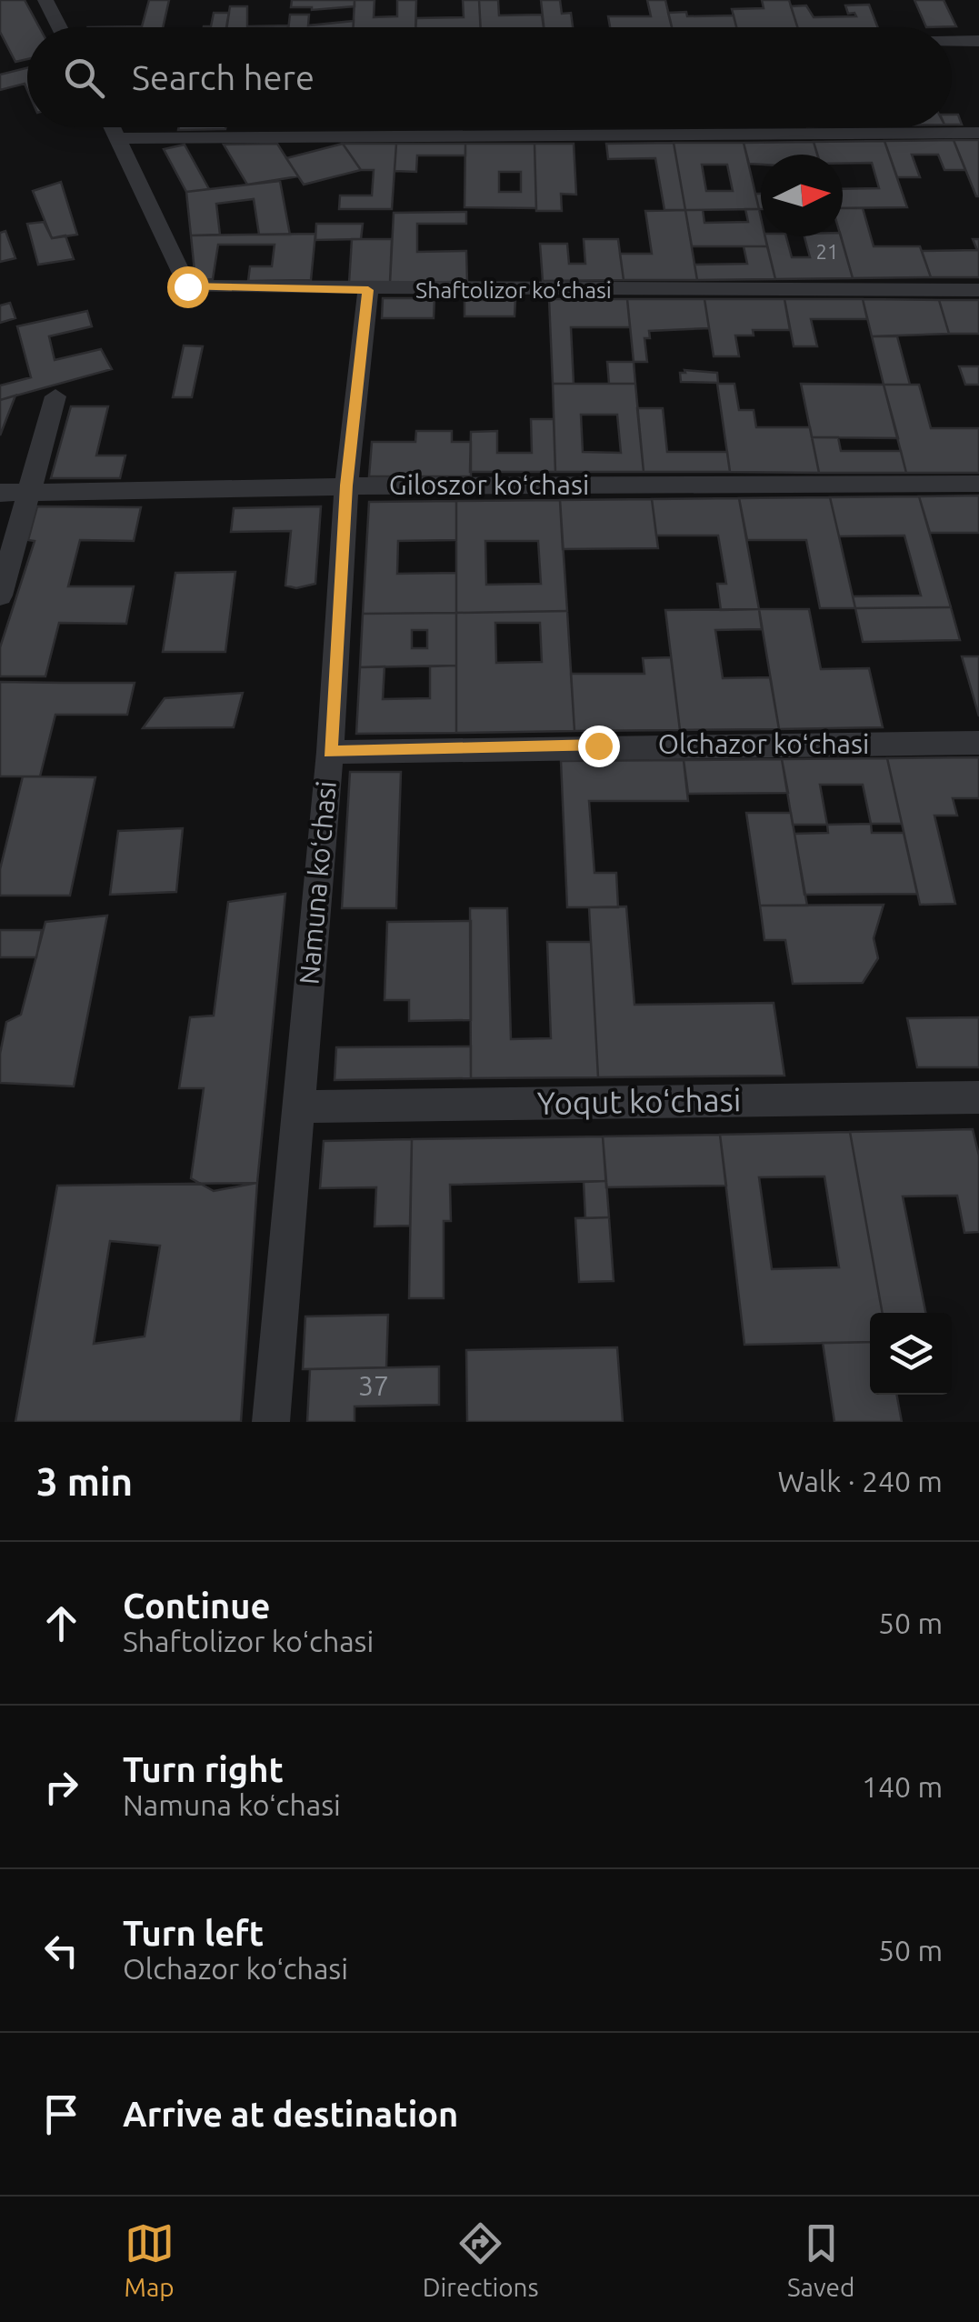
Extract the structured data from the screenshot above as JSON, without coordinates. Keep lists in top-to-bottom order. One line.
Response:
{"streets":{"street":["Shaftolizor koʻchasi","Giloszor koʻchasi","Olchazor koʻchasi","Namuna koʻchasi","Yoqut koʻchasi"]},"crossings":[["Shaftolizor koʻchasi","Namuna koʻchasi"],["Giloszor koʻchasi","Namuna koʻchasi"],["Olchazor koʻchasi","Namuna koʻchasi"],["Namuna koʻchasi","Yoqut koʻchasi"]],"house_numbers":["21","37"],"north":"right","page":{"search":"Search here","heading":["3 min","Walk · 240 m"],"list":[["Continue","Shaftolizor koʻchasi","50 m"],["Turn right","Namuna koʻchasi","140 m"],["Turn left","Olchazor koʻchasi","50 m"],"Arrive at destination"],"nav":["Map","Directions","Saved"]}}
